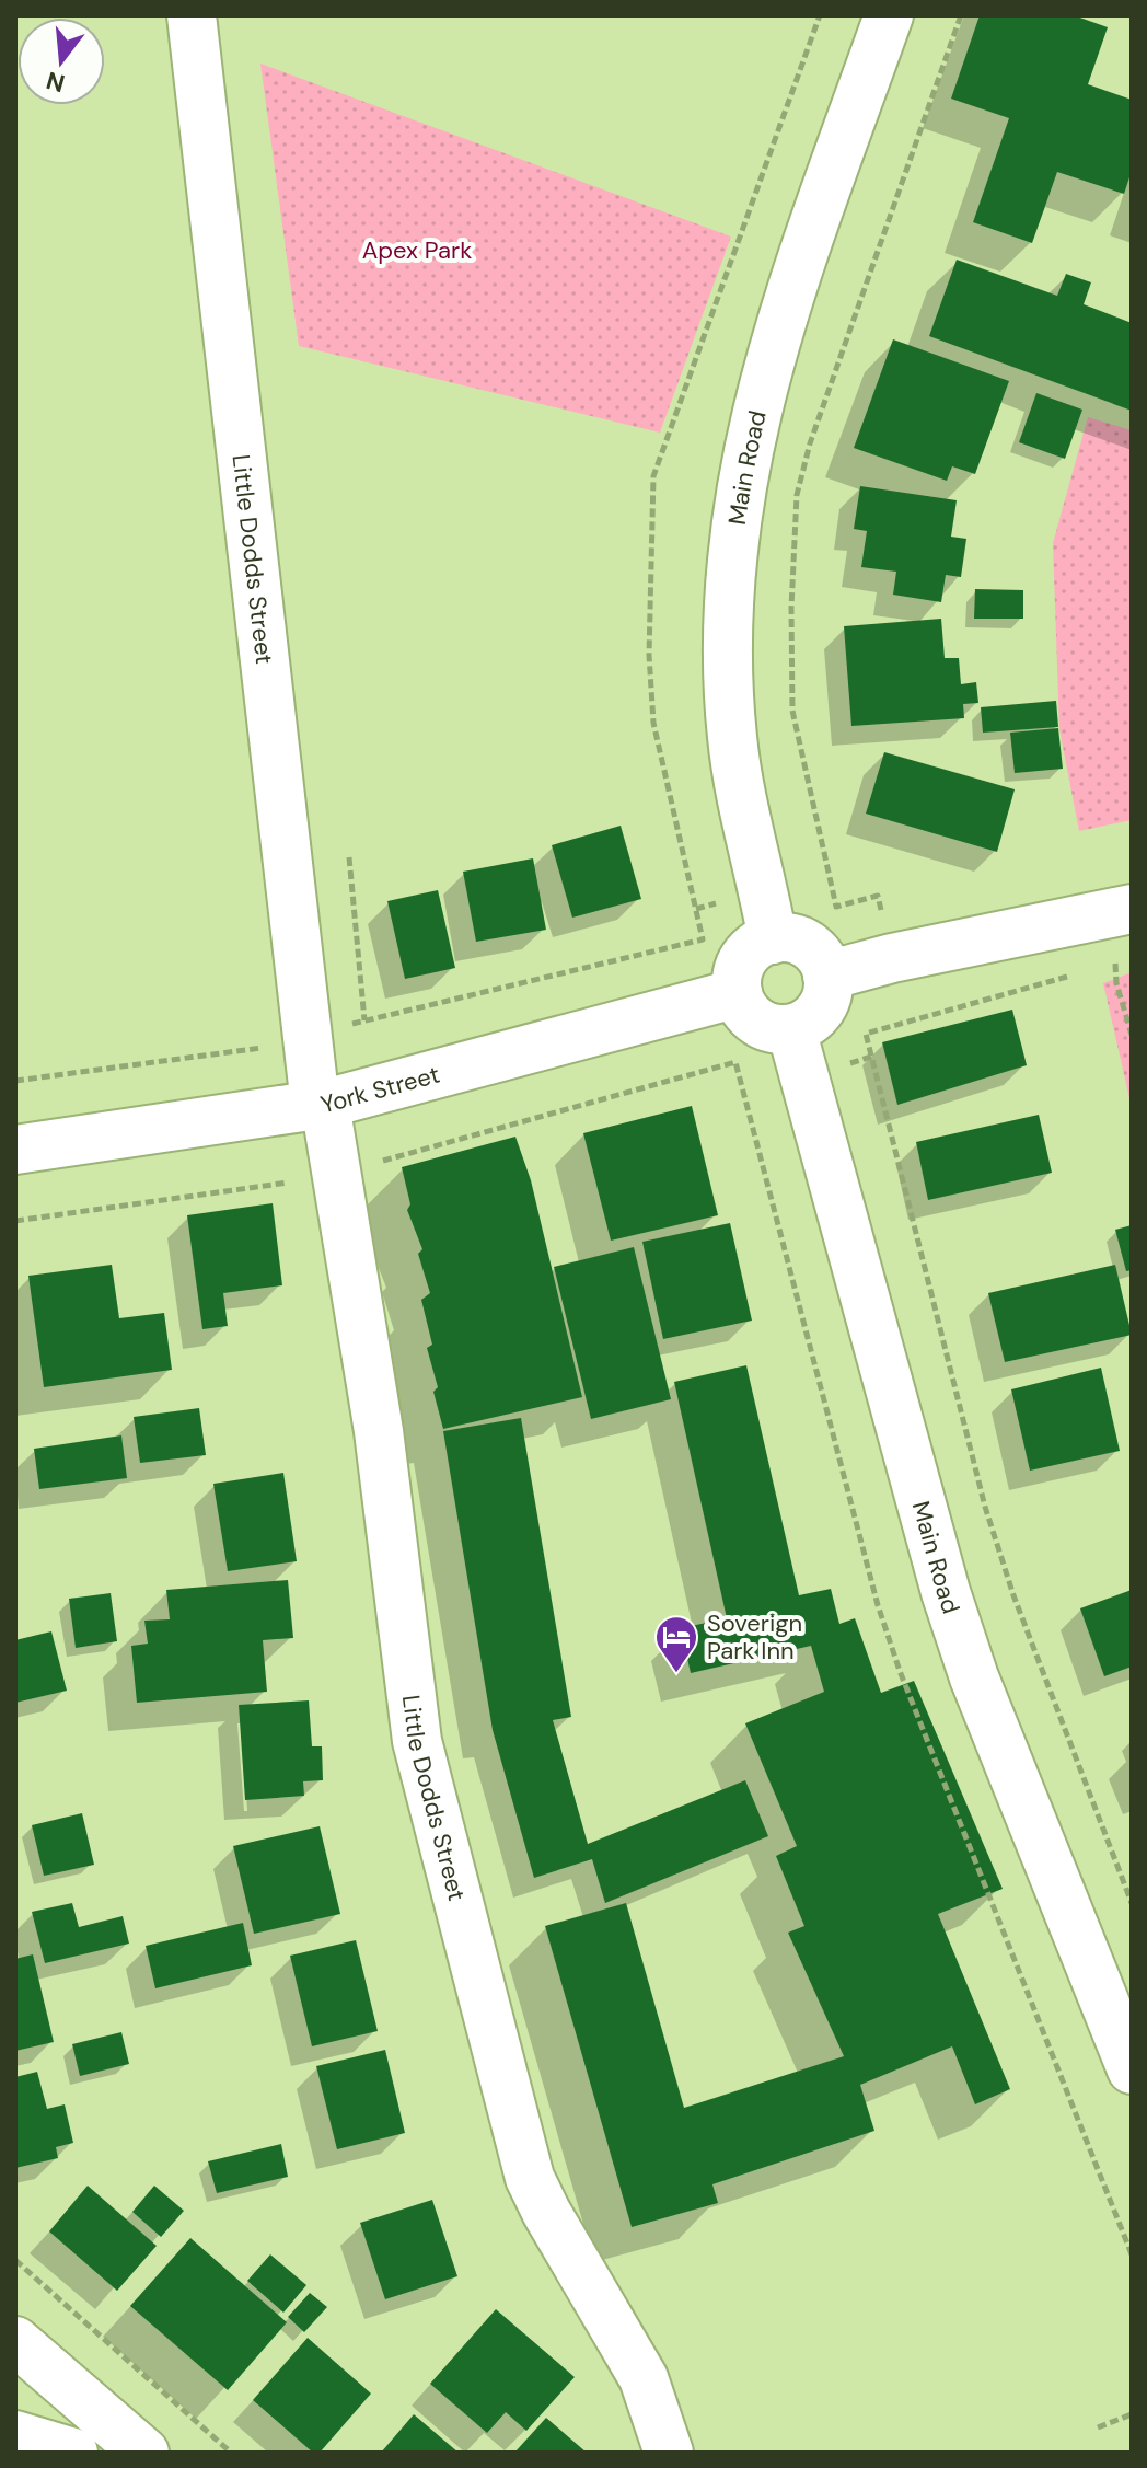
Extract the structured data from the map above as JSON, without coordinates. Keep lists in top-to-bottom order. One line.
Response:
{"streets":{"street":["Main Road","Little Dodds Street","York Street"]},"crossings":[["Main Road","York Street"],["Little Dodds Street","York Street"]],"parks":["Apex Park"],"places":{"hotel":["Soverign Park Inn"]},"north":"bottom"}
